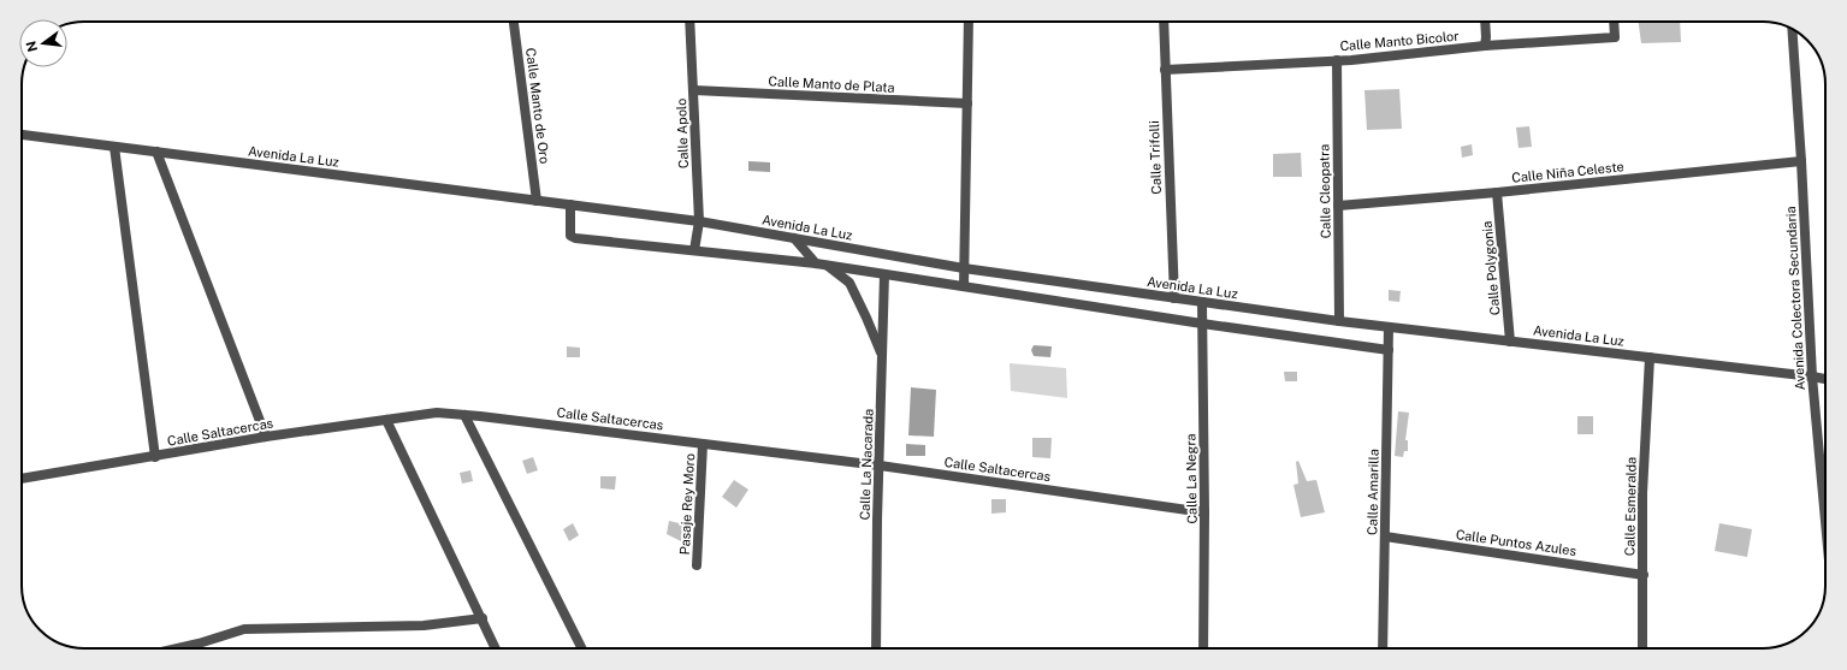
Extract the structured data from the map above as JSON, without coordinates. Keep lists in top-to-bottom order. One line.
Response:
{"streets":{"street":["Calle Manto Bicolor","Calle Manto de Plata","Calle Manto de Oro","Calle Apolo","Avenida La Luz","Calle Trifolli","Calle Niña Celeste","Calle Cleopatra","Calle Polygonia","Avenida Colectora Secundaria","Calle Saltacercas","Calle La Nacarada","Calle La Negra","Calle Amarilla","Pasaje Rey Moro","Calle Esmeralda","Calle Puntos Azules"]},"crossings":[["Calle Manto Bicolor","Calle Trifolli"],["Calle Manto Bicolor","Calle Cleopatra"],["Calle Manto de Plata","Calle Apolo"],["Calle Manto de Oro","Avenida La Luz"],["Calle Apolo","Avenida La Luz"],["Avenida La Luz","Calle Trifolli"],["Avenida La Luz","Calle Cleopatra"],["Avenida La Luz","Calle Polygonia"],["Avenida La Luz","Avenida Colectora Secundaria"],["Avenida La Luz","Calle La Negra"],["Avenida La Luz","Calle Amarilla"],["Avenida La Luz","Calle Esmeralda"],["Calle Niña Celeste","Calle Cleopatra"],["Calle Niña Celeste","Calle Polygonia"],["Calle Niña Celeste","Avenida Colectora Secundaria"],["Calle Saltacercas","Calle La Nacarada"],["Calle Saltacercas","Calle La Negra"],["Calle Saltacercas","Pasaje Rey Moro"],["Calle Amarilla","Calle Puntos Azules"],["Calle Esmeralda","Calle Puntos Azules"]],"north":"left"}
